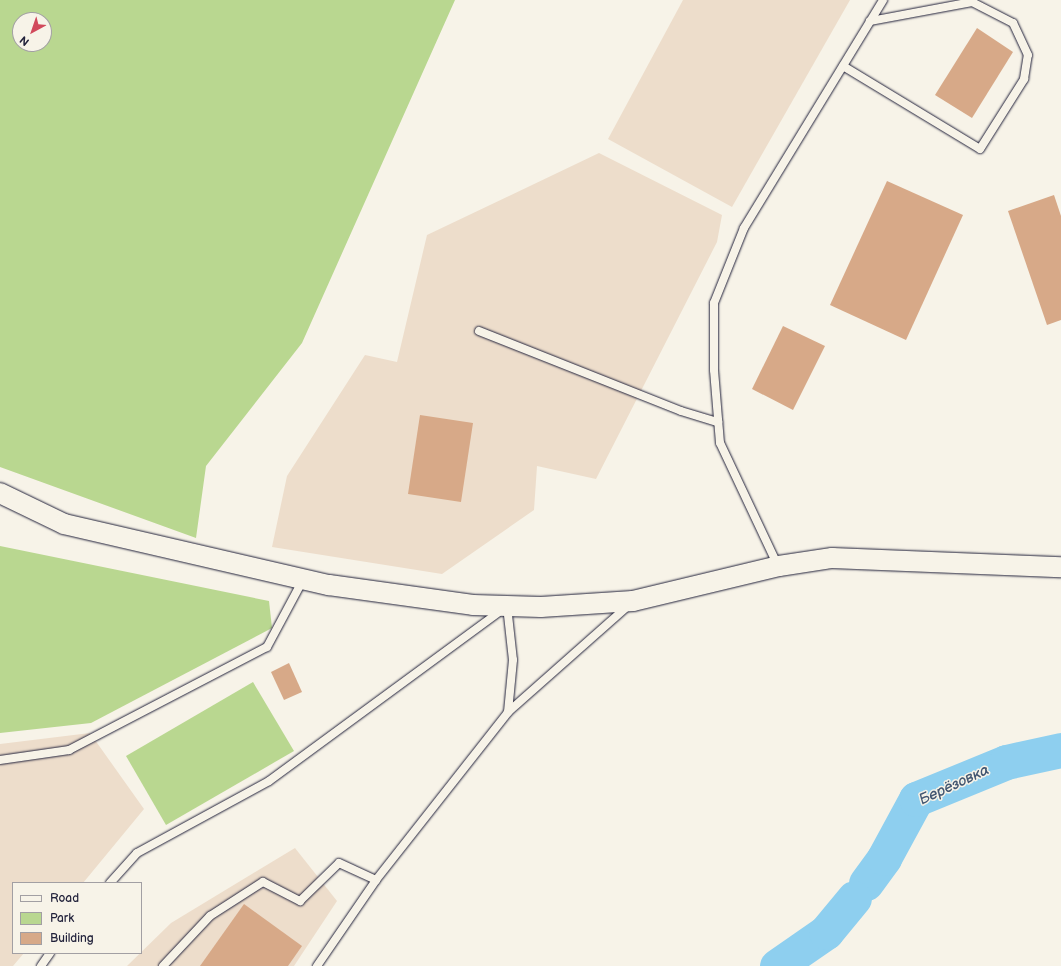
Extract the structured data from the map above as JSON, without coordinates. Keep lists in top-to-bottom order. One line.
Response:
{"water":["Берёзовка"],"legend":["Road","Park","Building"],"north":"bottom left"}
